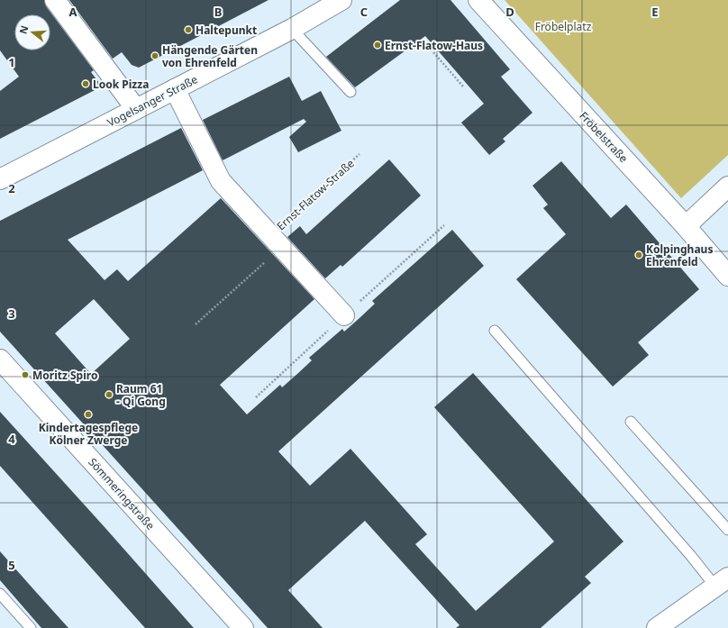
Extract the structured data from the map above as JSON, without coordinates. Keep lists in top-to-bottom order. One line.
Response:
{"streets":{"street":["Vogelsanger Straße","Fröbelstraße","Ernst-Flatow-Straße","Sömmeringstraße"]},"crossings":[["Vogelsanger Straße","Ernst-Flatow-Straße"]],"parks":["Fröbelplatz"],"places":["Haltepunkt","Ernst-Flatow-Haus","Hängende Gärten von Ehrenfeld","Look Pizza","Kolpinghaus Ehrenfeld","Moritz Spiro","Raum 61 - Qi Gong","Kindertagespflege Kölner Zwerge"],"north":"left","grid":{"columns":["A","B","C","D","E"],"rows":["1","2","3","4","5"]}}
